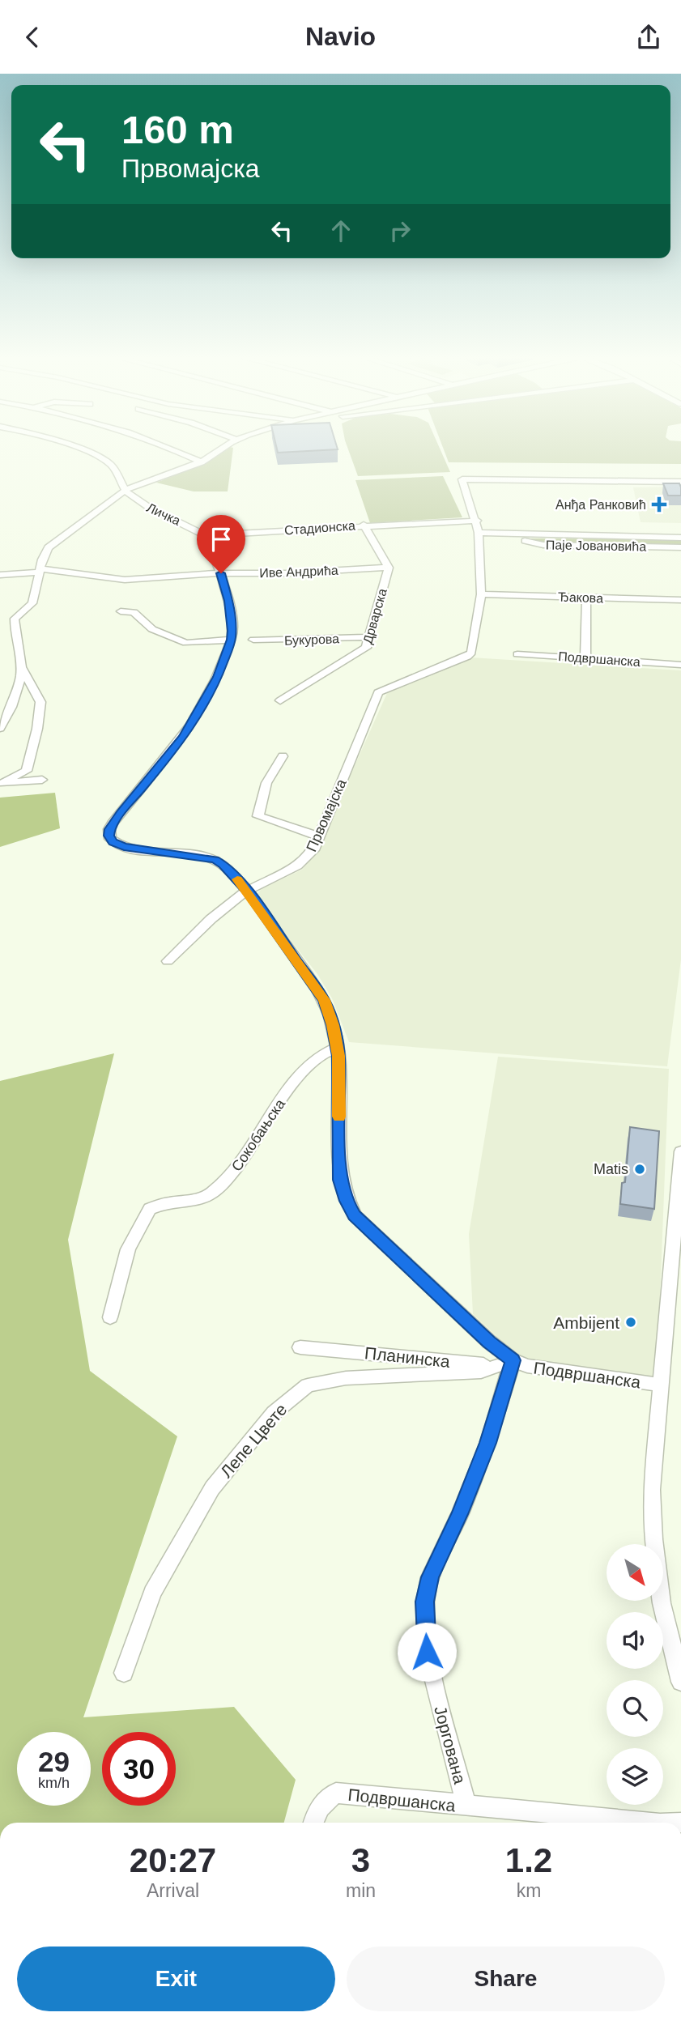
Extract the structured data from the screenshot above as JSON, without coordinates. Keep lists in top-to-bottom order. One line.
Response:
{"streets":{"street":["Личка","Стадионска","Паје Јовановића","Иве Андрића","Ђакова","Дрварска","Букурова","Подвршанска","Првомајска","Сокобањска","Планинска","Лепе Цвете","Јоргована"]},"crossings":[["Личка","Стадионска"],["Стадионска","Првомајска"],["Паје Јовановића","Првомајска"],["Иве Андрића","Дрварска"],["Ђакова","Првомајска"],["Дрварска","Букурова"],["Подвршанска","Планинска"],["Подвршанска","Лепе Цвете"],["Подвршанска","Јоргована"],["Планинска","Лепе Цвете"],["Планинска","Јоргована"],["Лепе Цвете","Јоргована"]],"places":{"health":["Анђа Ранковић"],"other":["Matis","Ambijent"]},"north":"bottom right","page":{"header":"Navio","turn":["160 m","Првомајска"],"speed":"29 km/h","limit":"30","eta":["20:27","Arrival","3","min","1.2","km"],"buttons":["Exit","Share"]}}
